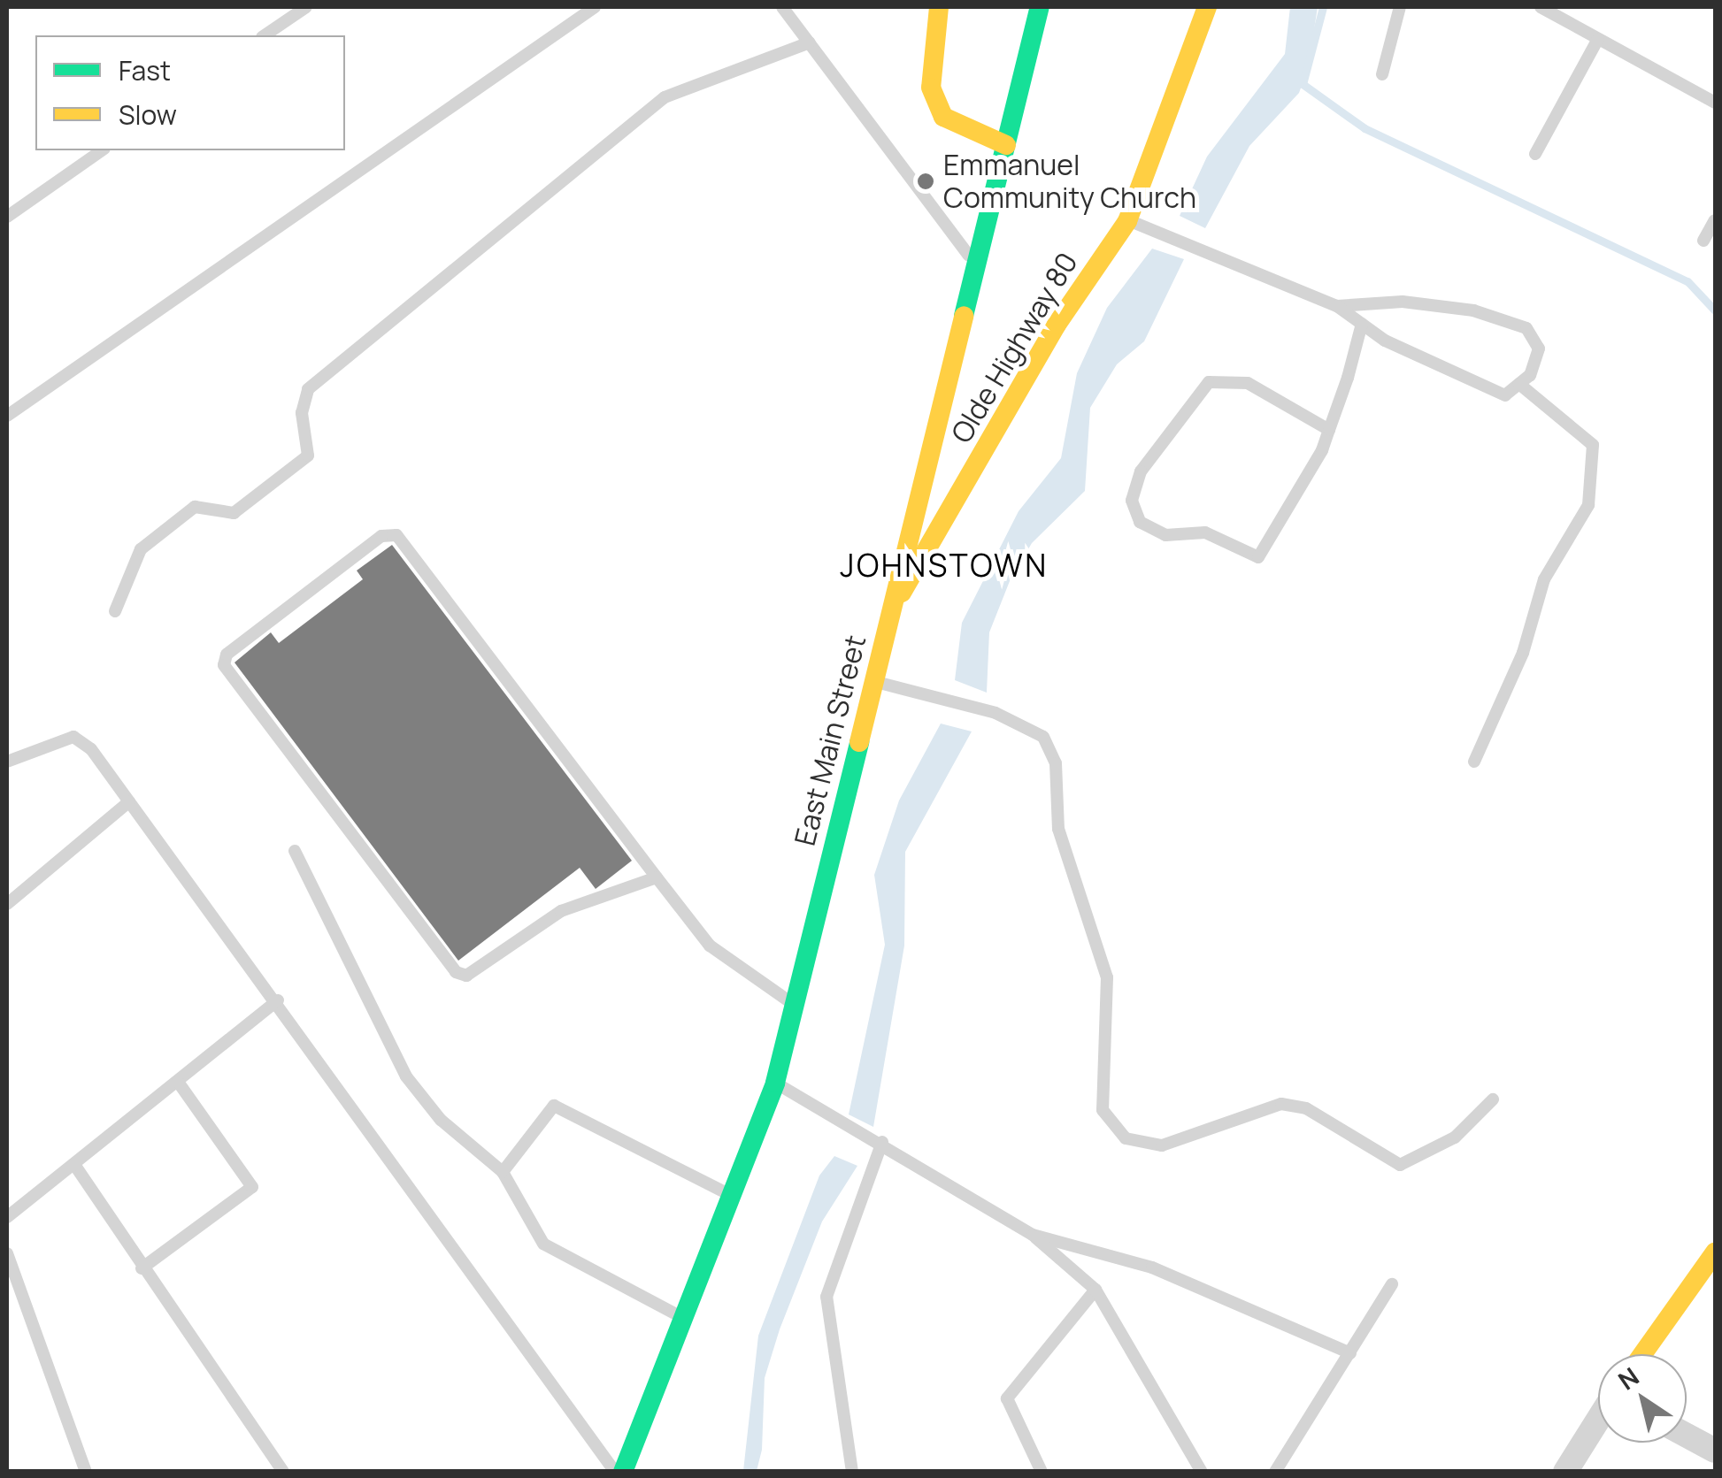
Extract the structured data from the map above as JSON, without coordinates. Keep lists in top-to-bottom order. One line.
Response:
{"streets":{"main road":["Olde Highway 80","East Main Street"]},"crossings":[["Olde Highway 80","East Main Street"]],"districts":["JOHNSTOWN"],"places":["Emmanuel Community Church"],"legend":["Fast","Slow"],"north":"top left"}
